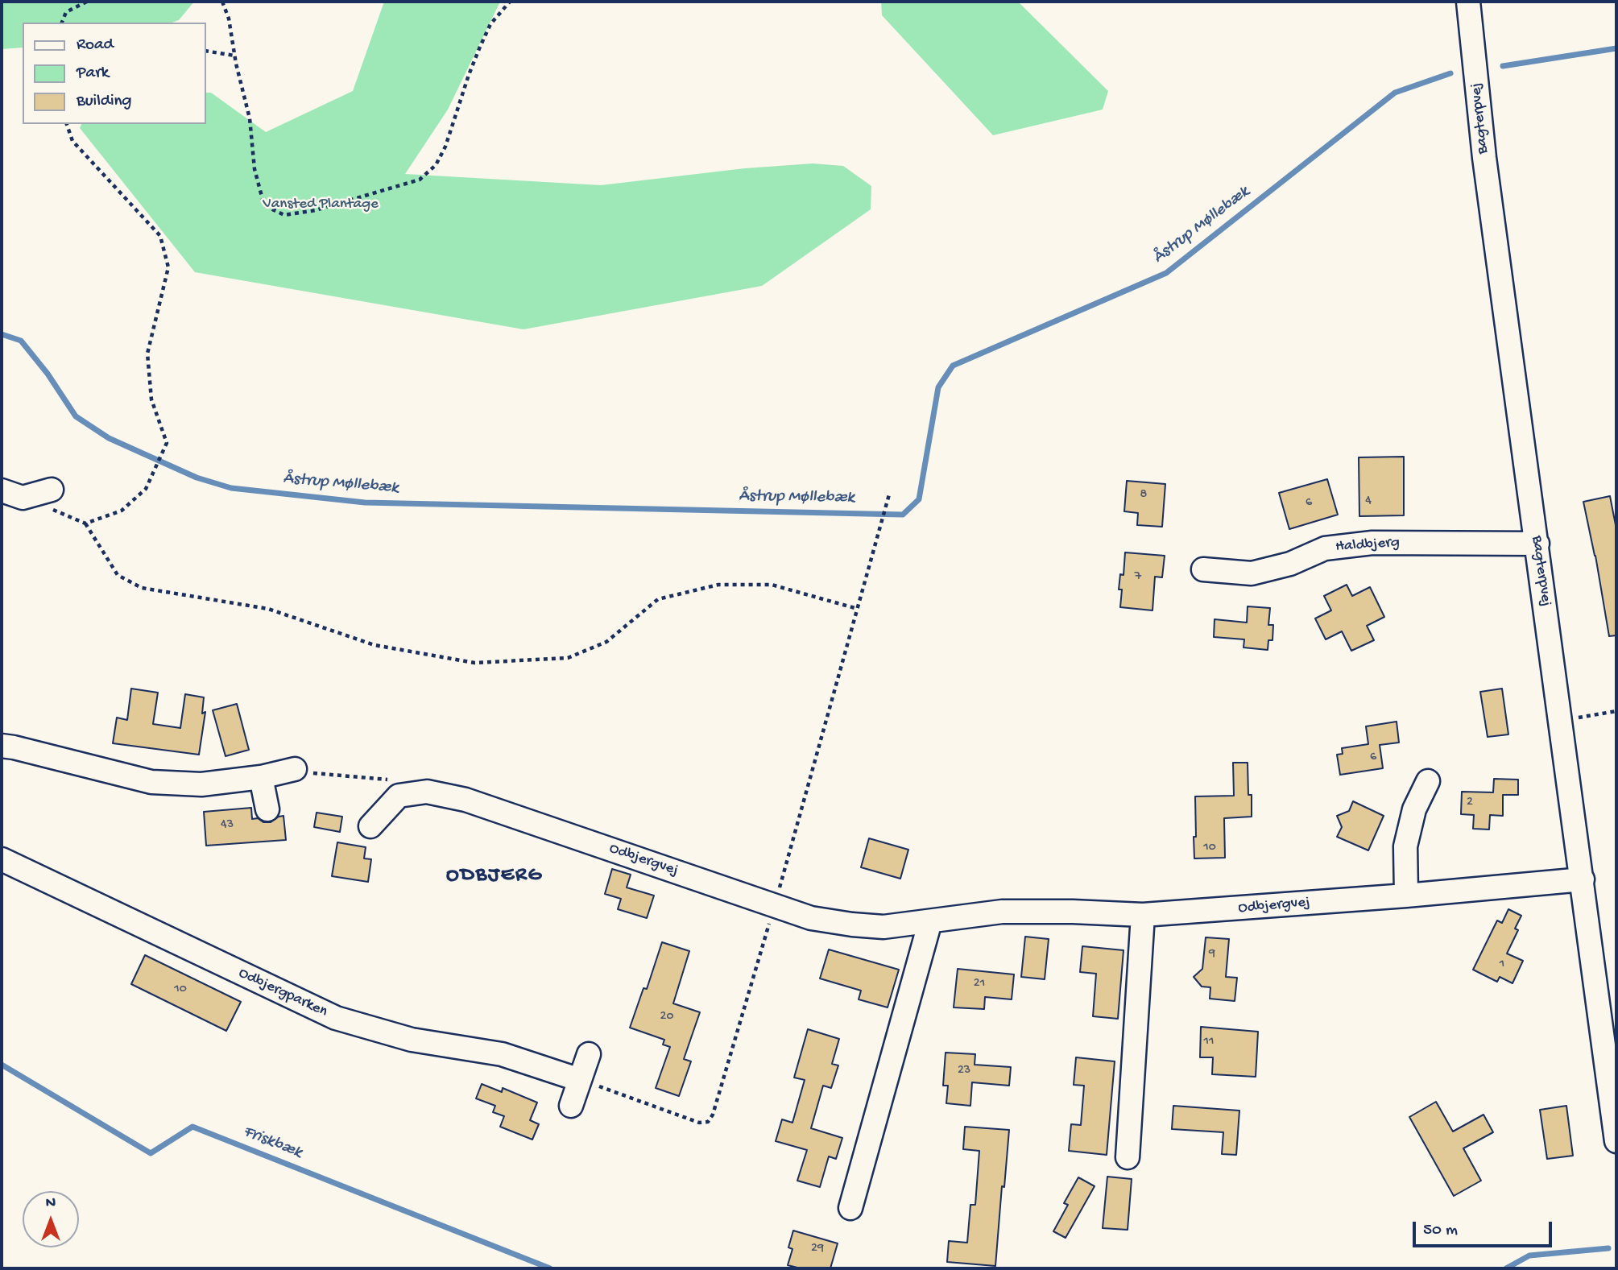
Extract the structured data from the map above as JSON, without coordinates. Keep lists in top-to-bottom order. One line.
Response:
{"streets":{"street":["Bagterpvej","Haldbjerg","Odbjergvej","Odbjergparken"]},"crossings":[["Bagterpvej","Haldbjerg"],["Bagterpvej","Odbjergvej"]],"districts":["ODBJERG"],"water":["Åstrup Møllebæk","Friskbæk"],"parks":["Vansted Plantage"],"house_numbers":["8","4","6","7","6","2","43","10","9","1","21","10","20","11","23","29"],"legend":["Road","Park","Building"],"scale_bar":"50 m","north":"top"}
